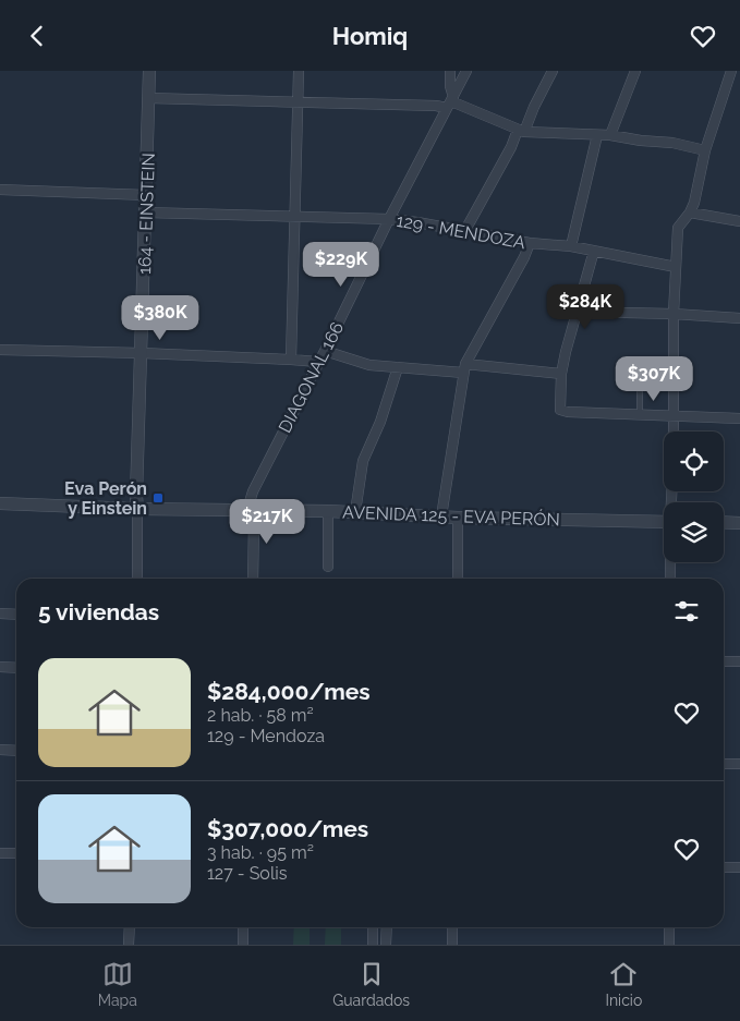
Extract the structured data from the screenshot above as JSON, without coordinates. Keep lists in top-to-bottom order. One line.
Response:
{"streets":{"street":["164 - EINSTEIN","129 - MENDOZA","DIAGONAL 166","AVENIDA 125 - EVA PERÓN"]},"crossings":[["164 - EINSTEIN","129 - MENDOZA"],["164 - EINSTEIN","AVENIDA 125 - EVA PERÓN"],["129 - MENDOZA","DIAGONAL 166"],["DIAGONAL 166","AVENIDA 125 - EVA PERÓN"]],"places":{"transit":["Eva Perón y Einstein"]},"page":{"header":"Homiq","price":["$229K","$284K","$380K","$307K","$217K"],"heading":"5 viviendas","list":[{"name":"$284,000/mes","note":"2 hab. · 58 m² · 129 - Mendoza"},{"name":"$307,000/mes","note":"3 hab. · 95 m² · 127 - Solis"}],"tabs":["Mapa","Guardados","Inicio"]}}
